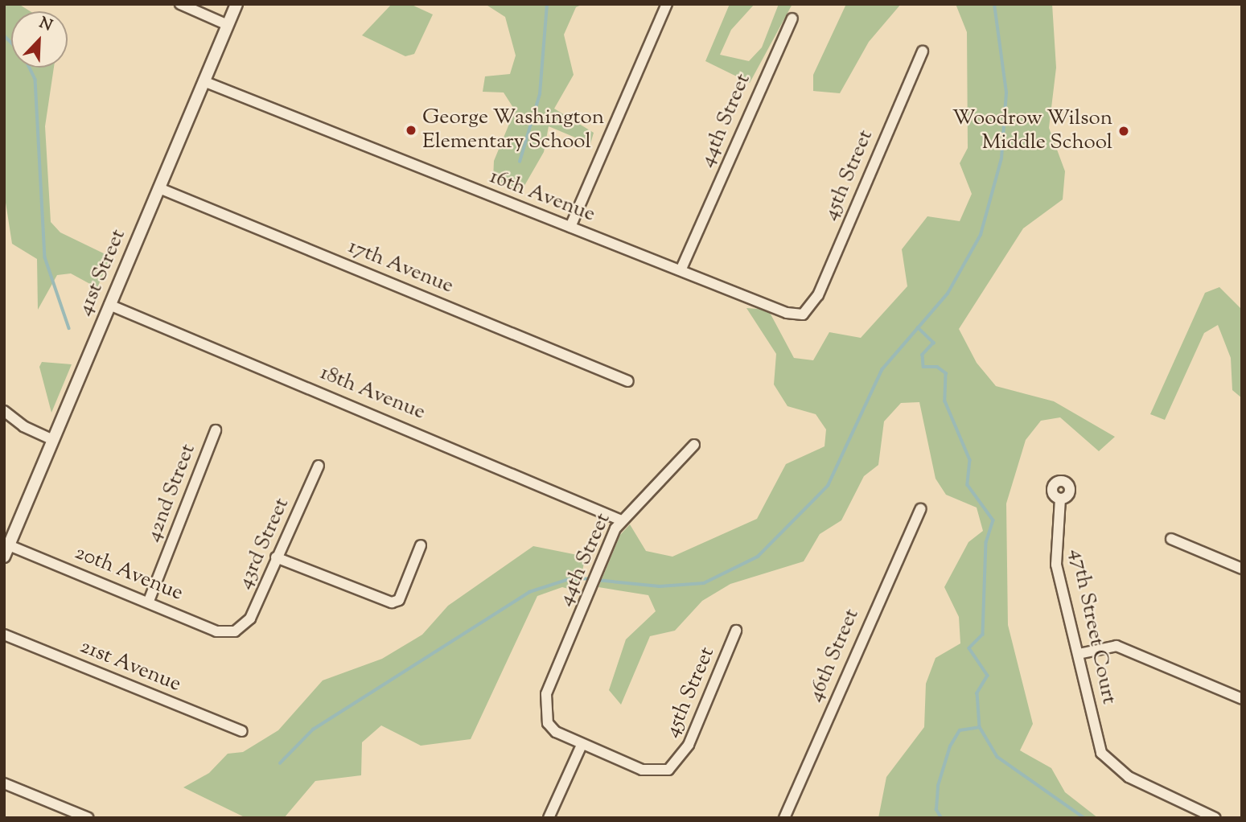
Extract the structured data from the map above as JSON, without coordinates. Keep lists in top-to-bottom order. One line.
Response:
{"streets":{"street":["44th Street","45th Street","16th Avenue","17th Avenue","41st Street","18th Avenue","42nd Street","43rd Street","20th Avenue","47th Street Court","46th Street","21st Avenue"]},"crossings":[["44th Street","45th Street"],["44th Street","16th Avenue"],["44th Street","18th Avenue"],["45th Street","16th Avenue"],["16th Avenue","41st Street"],["17th Avenue","41st Street"],["41st Street","18th Avenue"],["41st Street","20th Avenue"],["42nd Street","20th Avenue"],["43rd Street","20th Avenue"]],"places":["George Washington Elementary School","Woodrow Wilson Middle School"],"north":"top right"}
